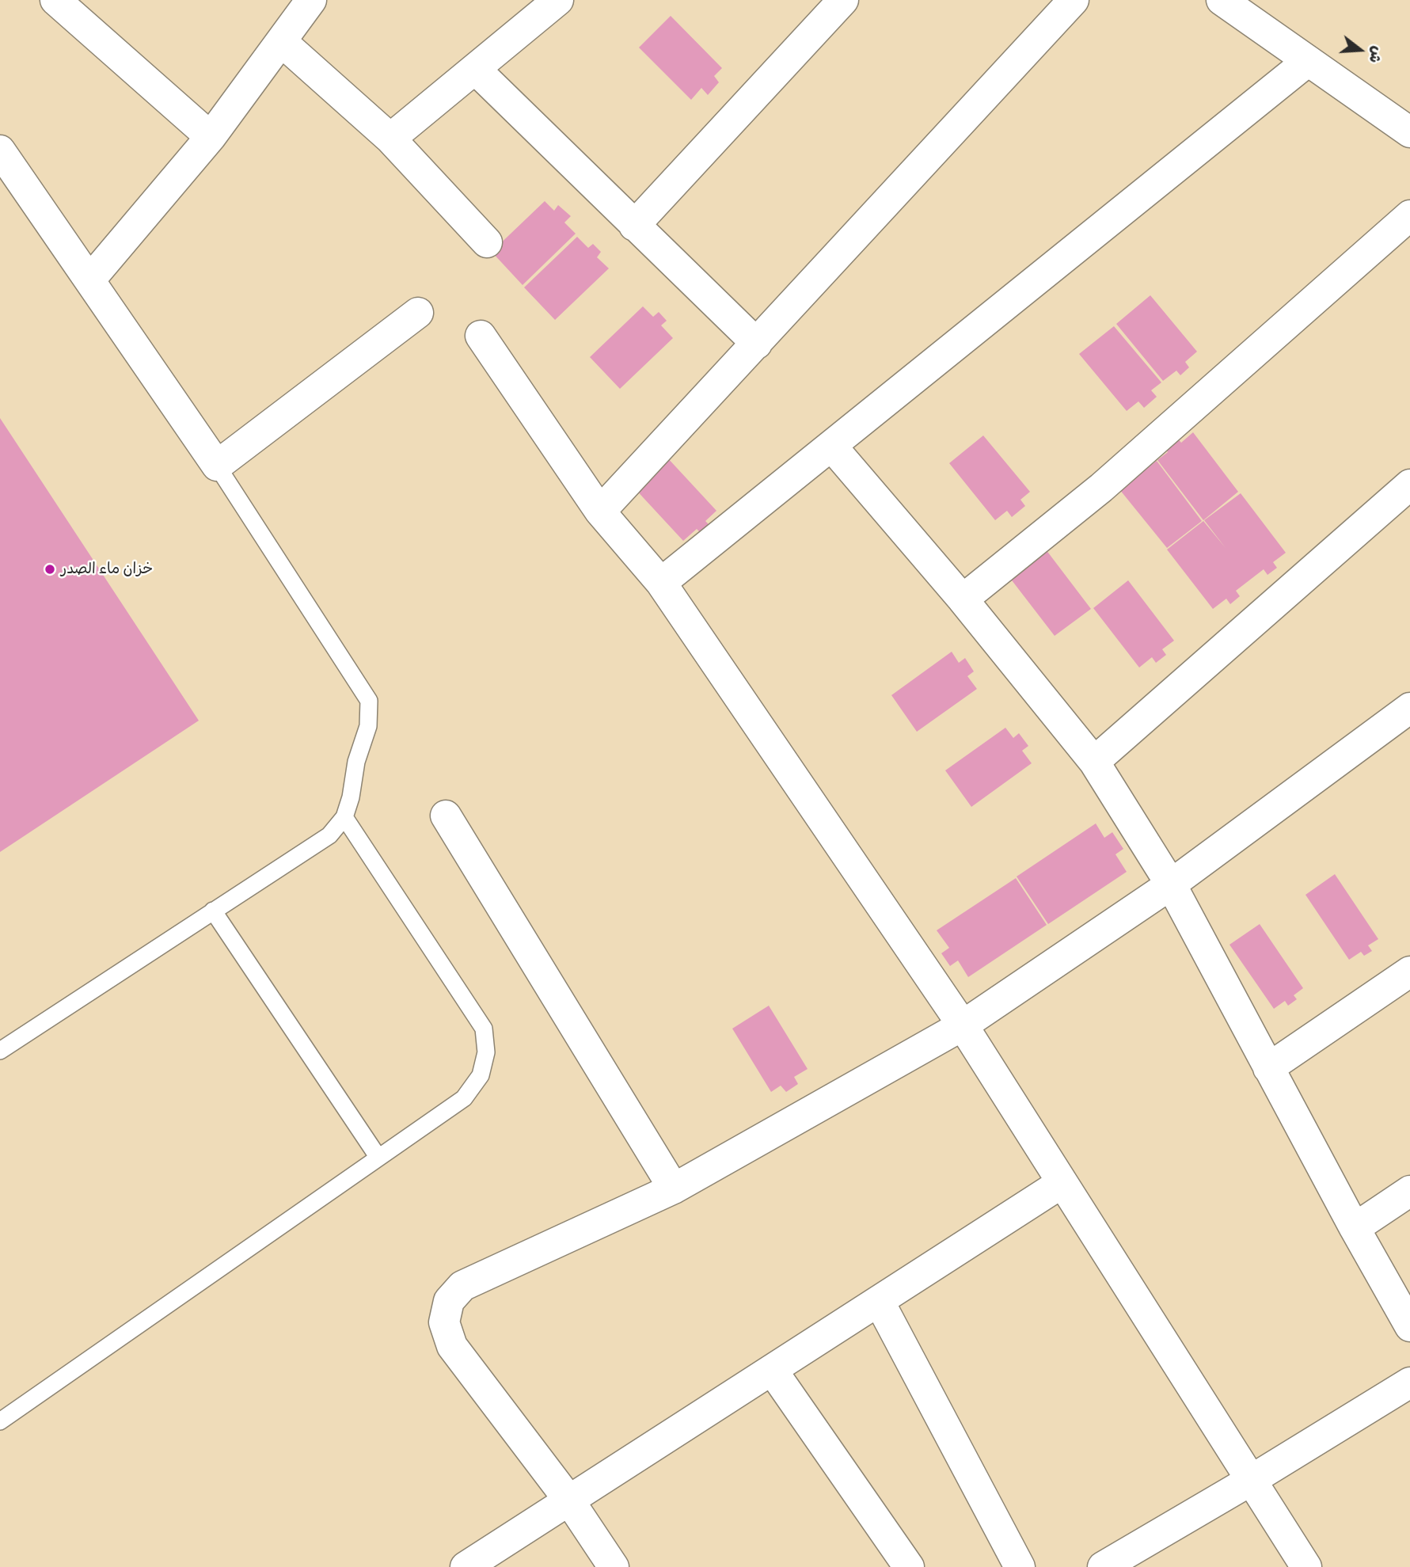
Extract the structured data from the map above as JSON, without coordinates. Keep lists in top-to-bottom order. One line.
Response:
{"places":["خزان ماء الصدر"],"north":"right"}
